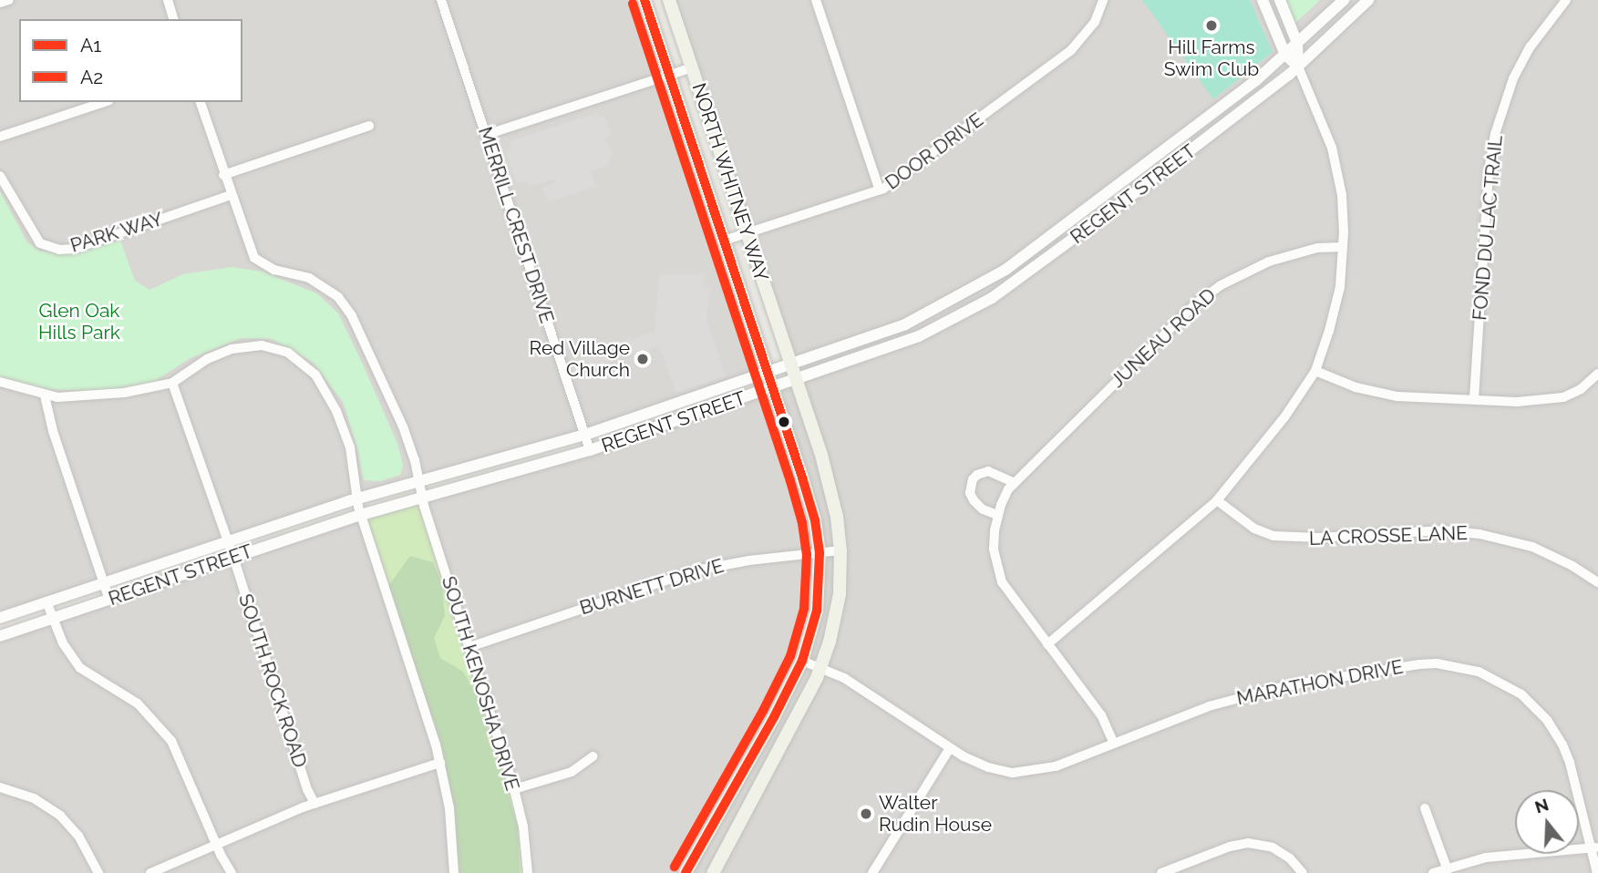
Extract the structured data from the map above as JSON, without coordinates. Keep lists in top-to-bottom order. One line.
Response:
{"streets":{"main road":["NORTH WHITNEY WAY"],"street":["DOOR DRIVE","REGENT STREET","MERRILL CREST DRIVE","FOND DU LAC TRAIL","PARK WAY","JUNEAU ROAD","LA CROSSE LANE","BURNETT DRIVE","SOUTH ROCK ROAD","MARATHON DRIVE","SOUTH KENOSHA DRIVE"]},"crossings":[["DOOR DRIVE","NORTH WHITNEY WAY"],["NORTH WHITNEY WAY","REGENT STREET"],["NORTH WHITNEY WAY","BURNETT DRIVE"],["NORTH WHITNEY WAY","MARATHON DRIVE"],["REGENT STREET","MERRILL CREST DRIVE"],["REGENT STREET","SOUTH ROCK ROAD"],["REGENT STREET","SOUTH KENOSHA DRIVE"],["PARK WAY","SOUTH KENOSHA DRIVE"],["JUNEAU ROAD","MARATHON DRIVE"],["BURNETT DRIVE","SOUTH KENOSHA DRIVE"]],"parks":["Glen Oak Hills Park"],"places":["Hill Farms Swim Club","Red Village Church","Walter Rudin House"],"lines":["transit line A1","transit line A2"],"legend":["A1","A2"],"north":"top"}
